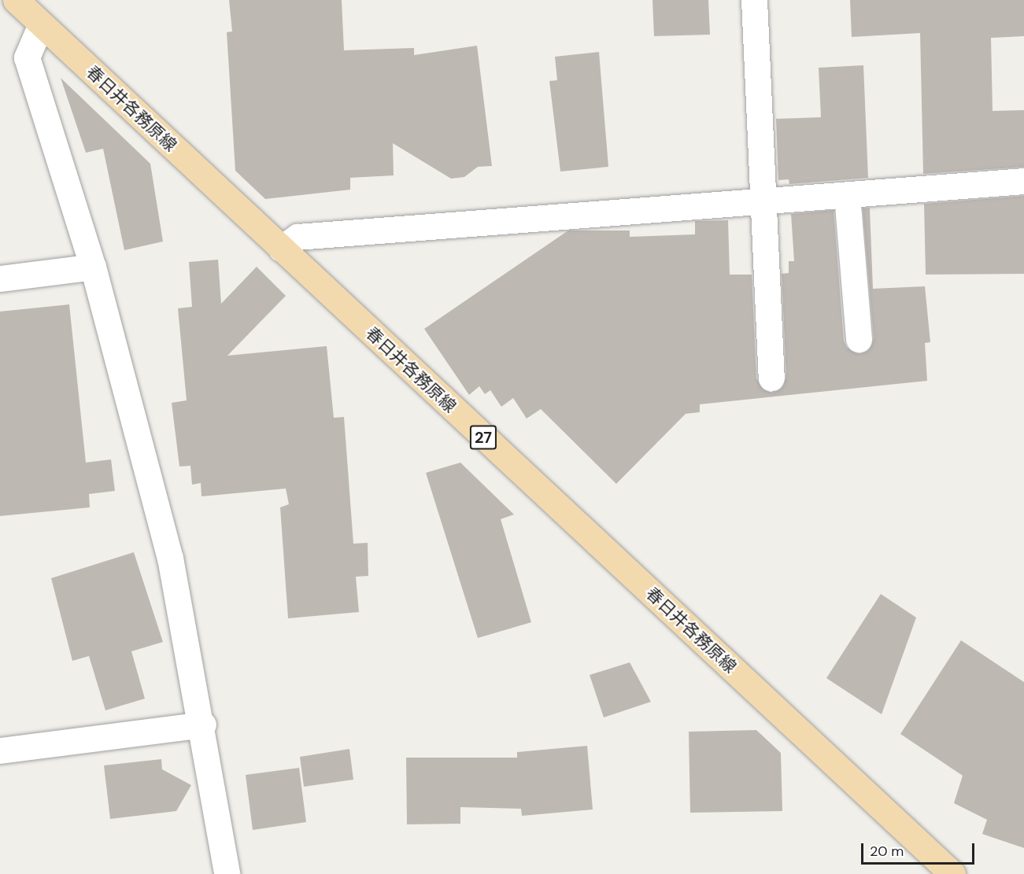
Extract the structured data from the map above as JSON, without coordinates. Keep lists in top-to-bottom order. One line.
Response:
{"streets":{"main road":["春日井各務原線","27"]},"scale_bar":"20 m"}
